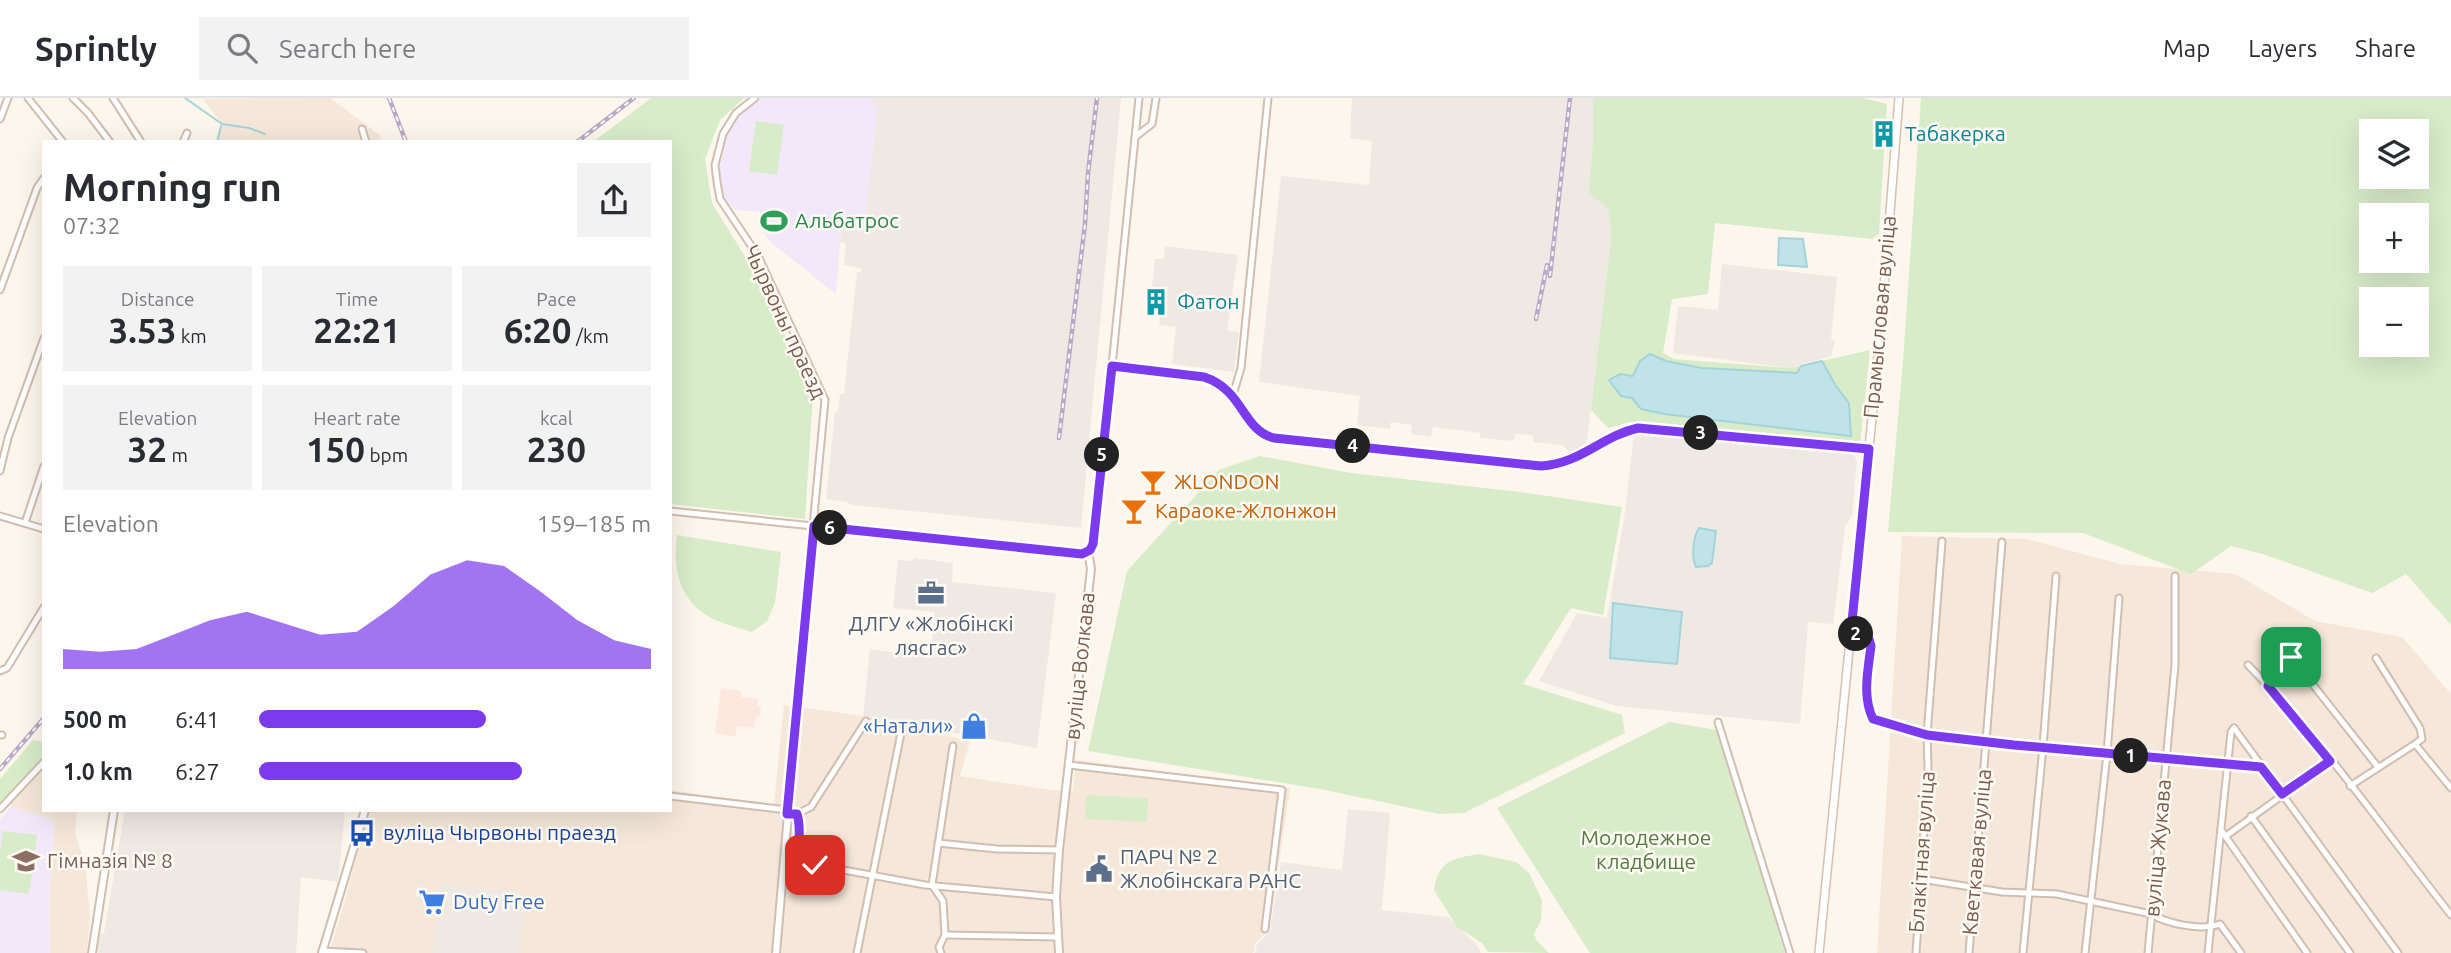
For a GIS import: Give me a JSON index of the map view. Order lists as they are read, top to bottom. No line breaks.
{"streets":{"main road":["Прамысловая вуліца"],"street":["Чырвоны праезд","вуліца Волкава","вуліца Жукава","Блакітная вуліца","Кветкавая вуліца"]},"parks":["Молодежное кладбище"],"places":{"building":["Табакерка","Фатон"],"sports":["Альбатрос"],"bar":["ЖLONDON","Караоке-Жлонжон"],"office":["ДЛГУ «Жлобінскі лясгас»"],"shop":["«Натали»"],"bus stop":["вуліца Чырвоны праезд"],"school or university":["Гімназія № 8"],"public building":["ПАРЧ № 2 Жлобінскага РАНС"],"supermarket":["Duty Free"]},"page":{"header":"Sprintly","search":"Search here","nav":["Map","Layers","Share"],"map_buttons":["+","−"],"heading":["Morning run","07:32"],"stats":[["Distance","3.53 km"],["Time","22:21"],["Pace","6:20 /km"],["Elevation","32 m"],["Heart rate","150 bpm"],["kcal","230"]],"pins":["3","4","5","6","2","1"],"chart":["Elevation","159–185 m"],"list":[{"name":"500 m","note":"6:41"},{"name":"1.0 km","note":"6:27"}]}}
